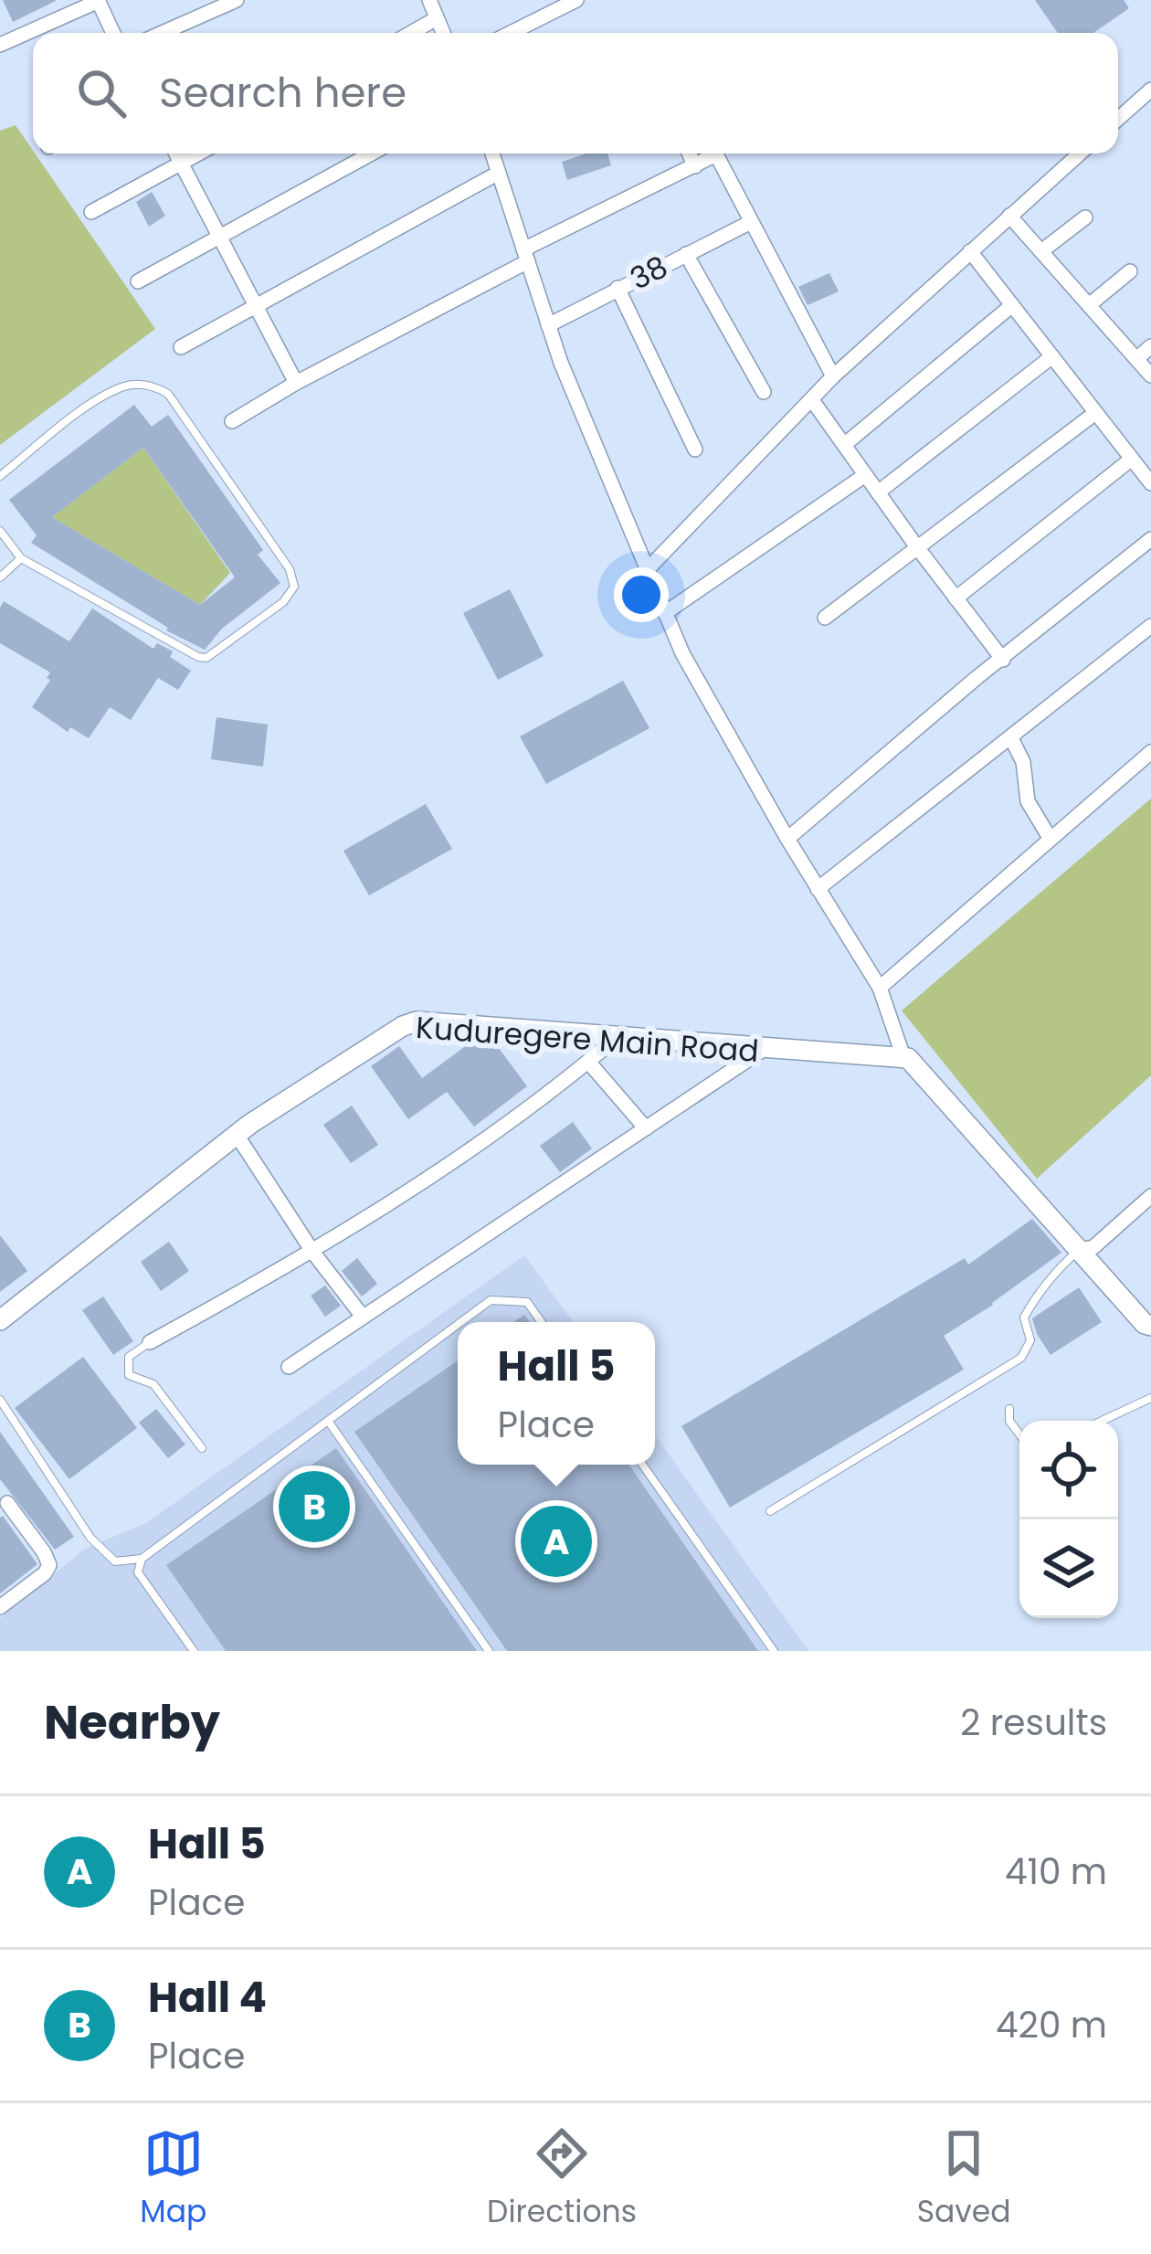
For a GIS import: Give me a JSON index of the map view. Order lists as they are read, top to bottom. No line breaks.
{"streets":{"street":["38","Kuduregere Main Road"]},"page":{"search":"Search here","popup":["Hall 5","Place"],"pins":["B","A"],"heading":["Nearby","2 results"],"list":[{"mark":"A","name":"Hall 5","note":"Place","value":"410 m"},{"mark":"B","name":"Hall 4","note":"Place","value":"420 m"}],"nav":["Map","Directions","Saved"]}}
